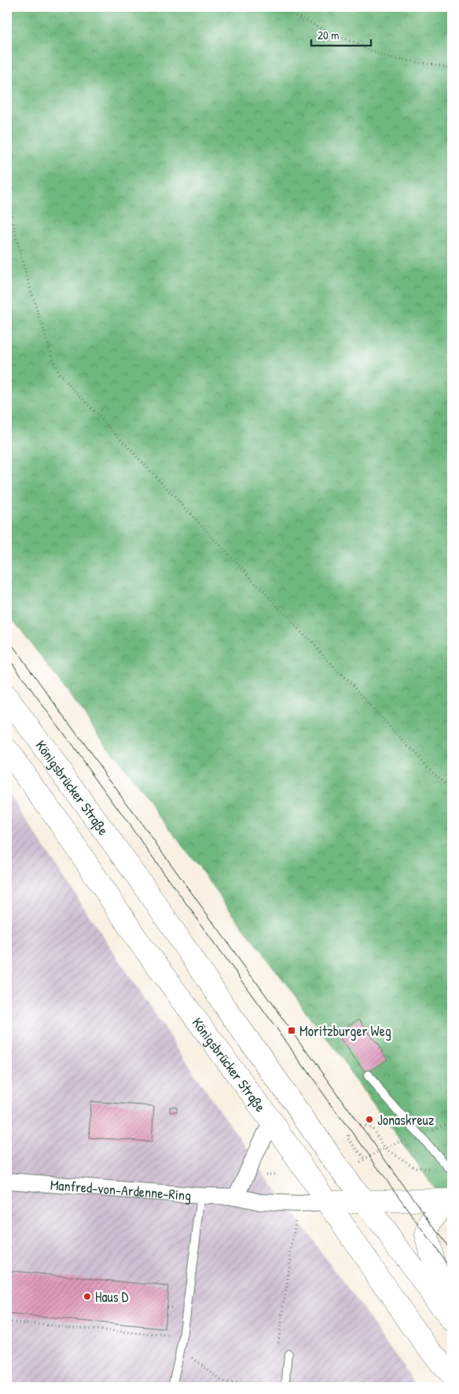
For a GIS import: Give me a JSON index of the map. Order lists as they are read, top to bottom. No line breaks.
{"streets":{"main road":["Königsbrücker Straße"],"street":["Manfred-von-Ardenne-Ring"]},"crossings":[["Königsbrücker Straße","Manfred-von-Ardenne-Ring"]],"places":{"transit":["Moritzburger Weg"],"other":["Jonaskreuz","Haus D"]},"scale_bar":"20 m"}
